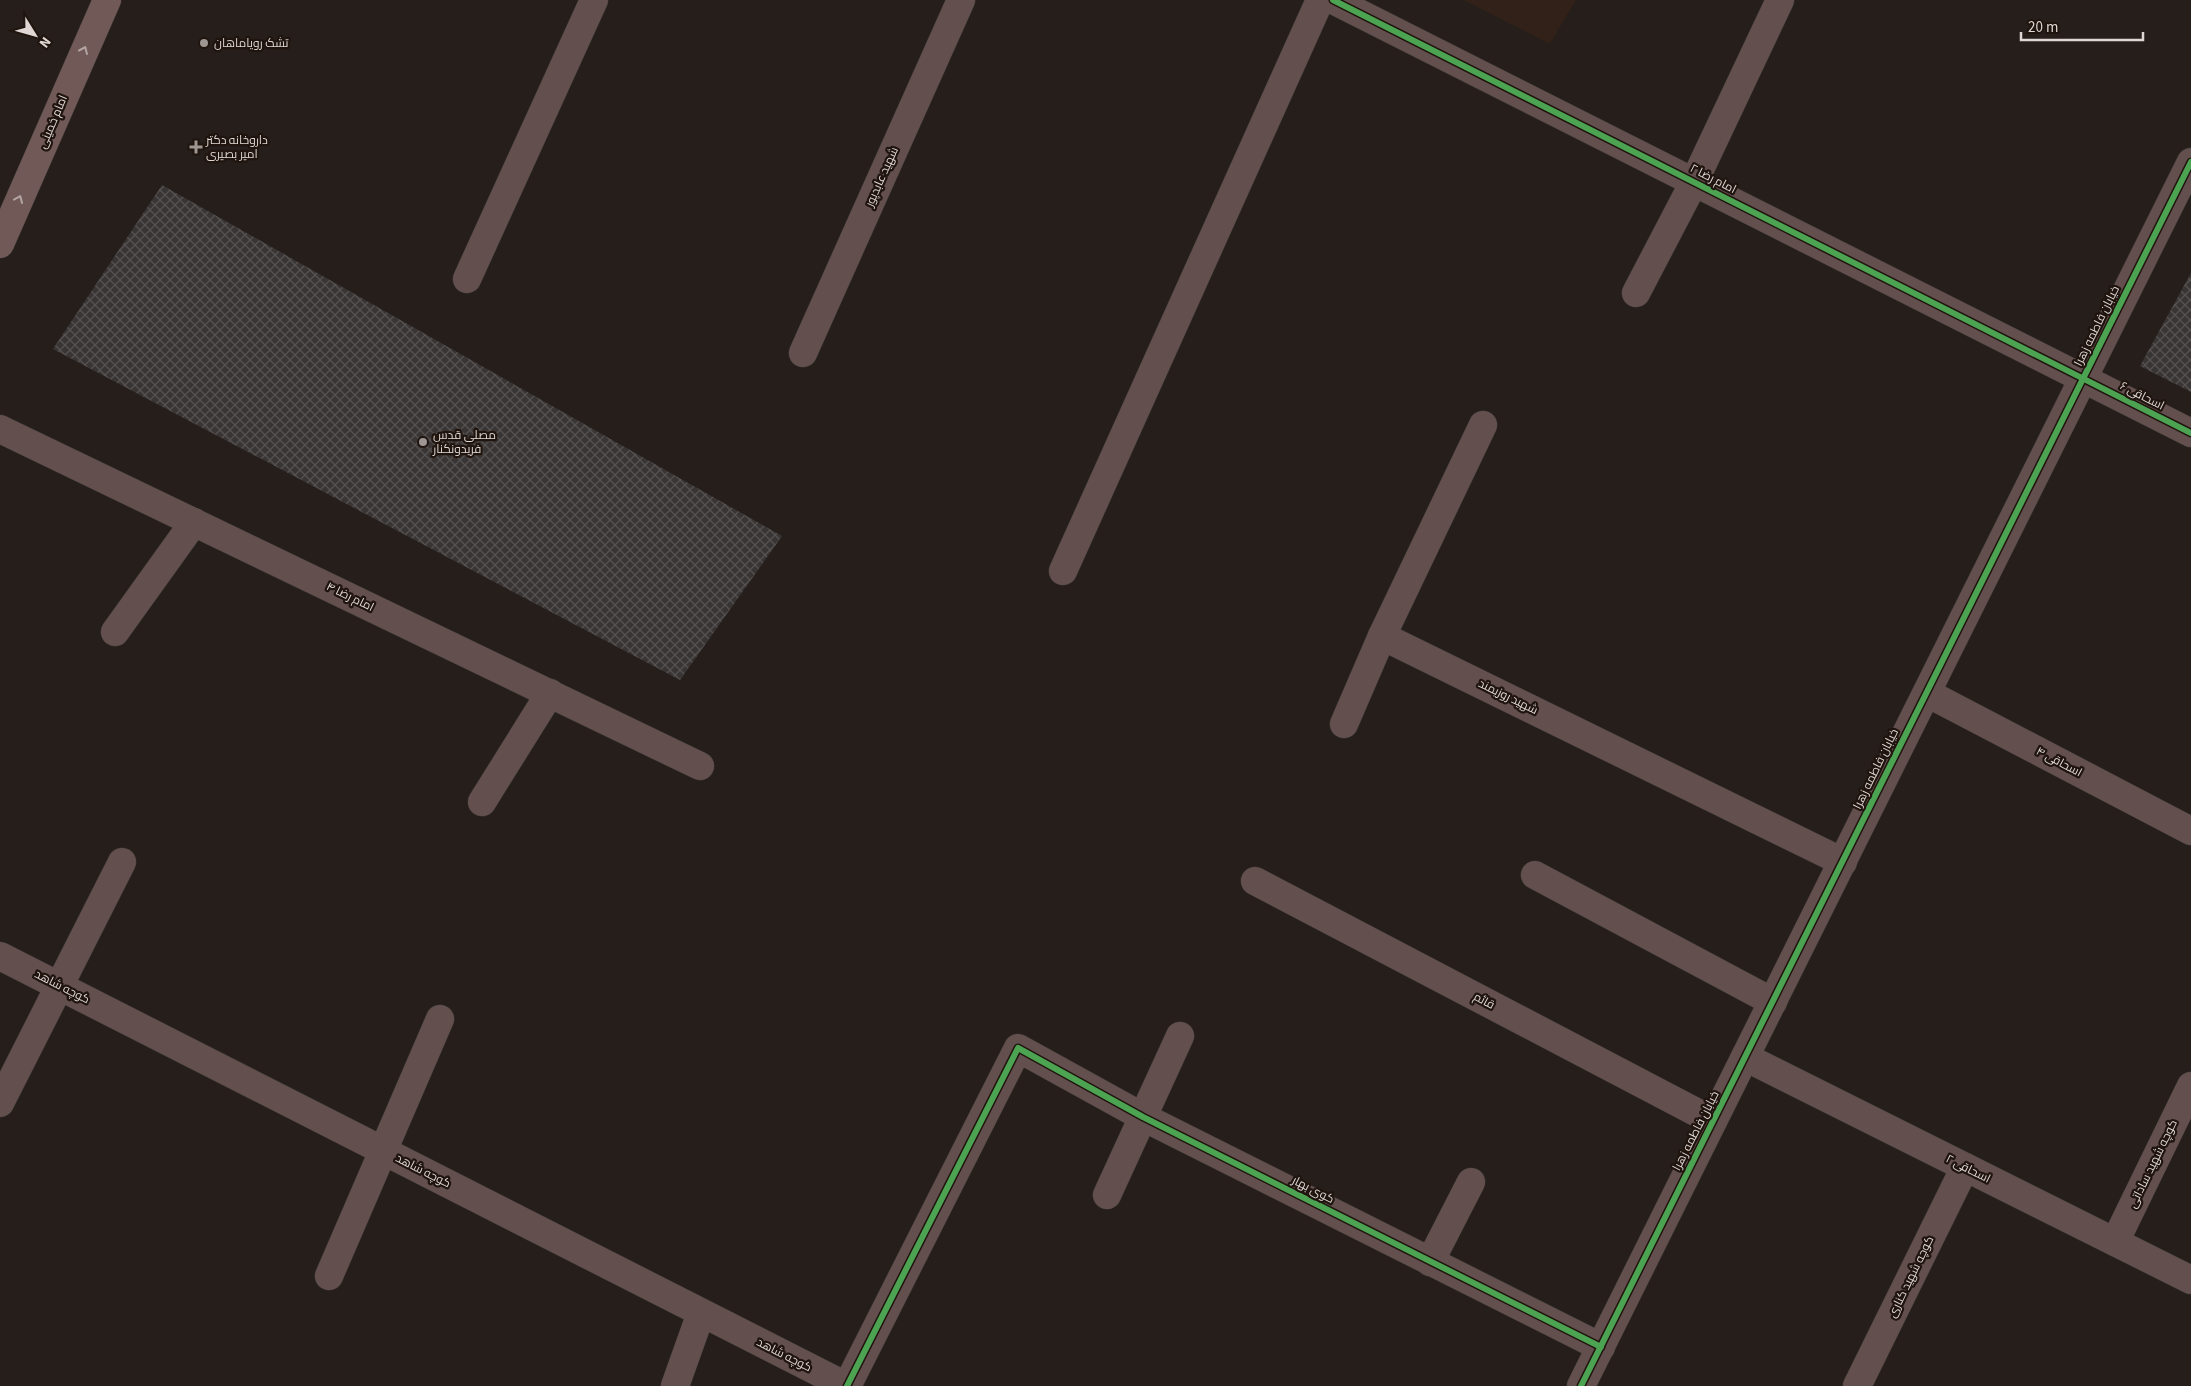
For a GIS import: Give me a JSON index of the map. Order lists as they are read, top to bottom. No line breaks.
{"streets":{"main road":["امام خمینی"],"street":["شهید عابدپور","امام رضا ۲","خیابان فاطمه زهرا","اسحاقی ۶","امام رضا ۴","شهید روزیمند","اسحاقی ۴","کوچه شاهد","قائم","کوچه شهید ساداتی","اسحاقی ۲","کوی بهار","کوچه شهید کناری"]},"crossings":[["امام رضا ۲","خیابان فاطمه زهرا"],["امام رضا ۲","اسحاقی ۶"],["خیابان فاطمه زهرا","اسحاقی ۶"],["خیابان فاطمه زهرا","شهید روزیمند"],["خیابان فاطمه زهرا","اسحاقی ۴"],["خیابان فاطمه زهرا","قائم"],["خیابان فاطمه زهرا","اسحاقی ۲"],["خیابان فاطمه زهرا","کوی بهار"],["کوچه شاهد","کوی بهار"],["کوچه شهید ساداتی","اسحاقی ۲"],["اسحاقی ۲","کوچه شهید کناری"]],"one_way":["امام خمینی"],"places":{"other":["تشک رویاماهان","مصلی قدس فریدونکنار"],"health":["داروخانه دکتر امیر بصیری"]},"scale_bar":"20 m","north":"bottom right"}
